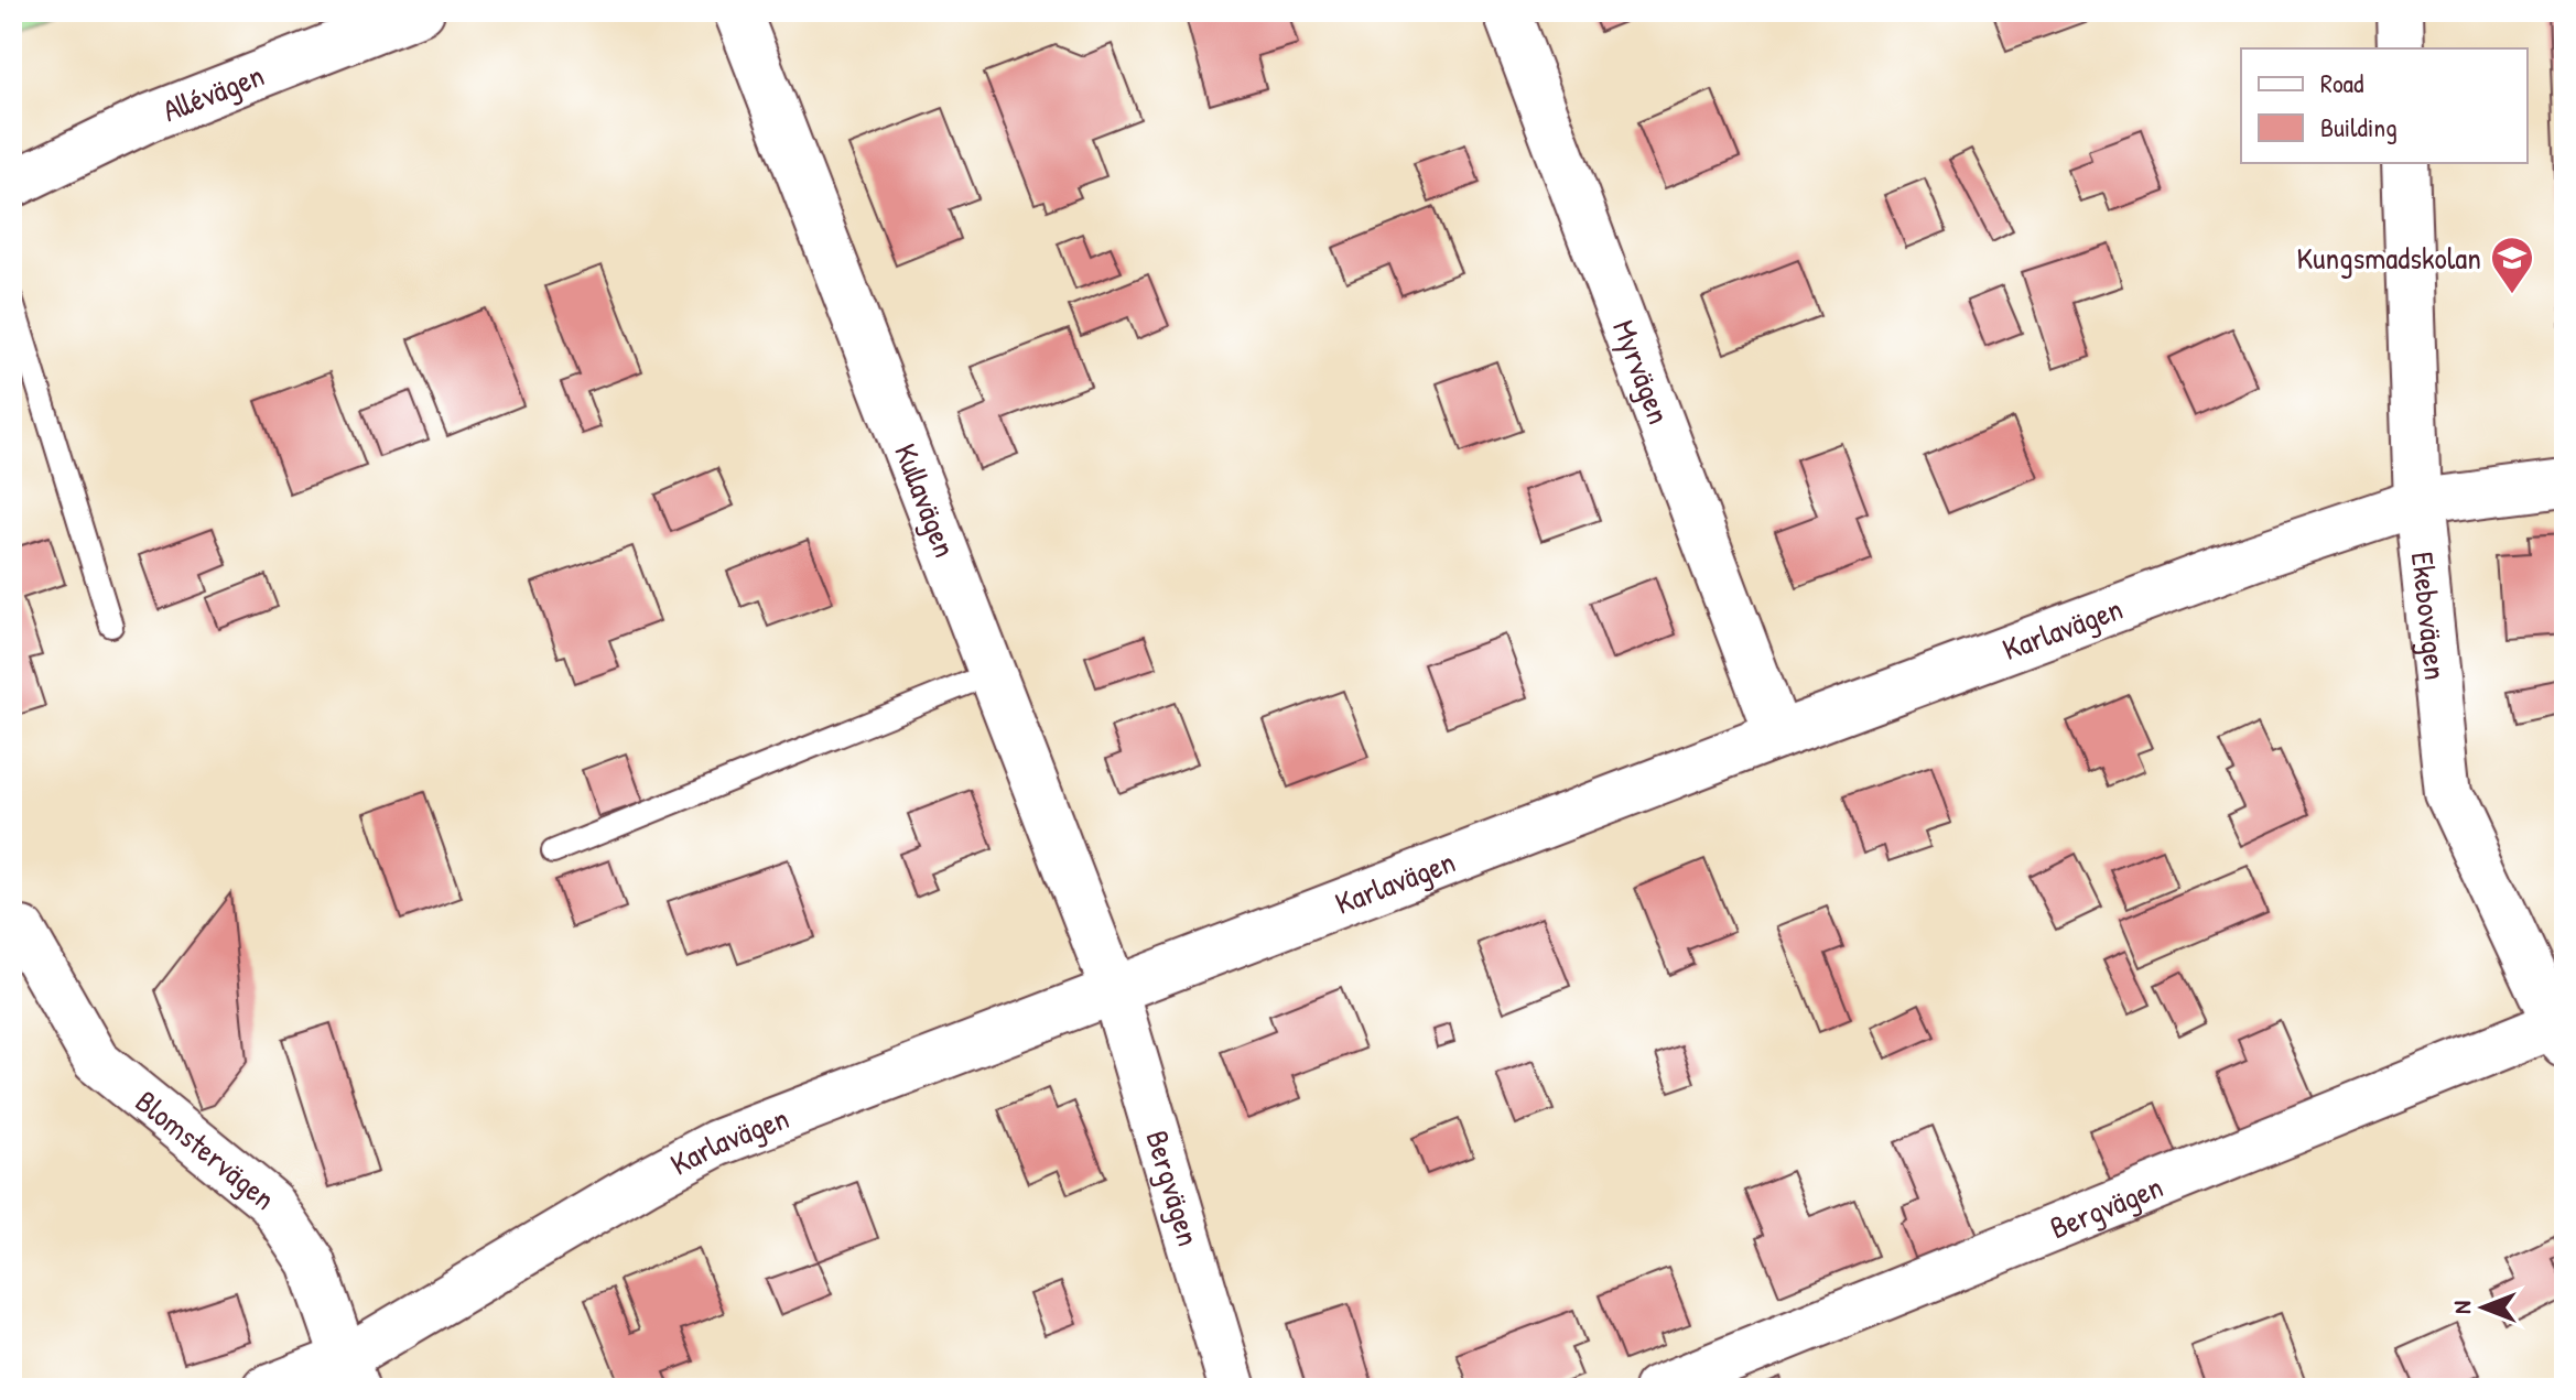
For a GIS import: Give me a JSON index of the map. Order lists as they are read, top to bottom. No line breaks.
{"streets":{"street":["Allévägen","Myrvägen","Kullavägen","Ekebovägen","Karlavägen","Blomstervägen","Bergvägen"]},"crossings":[["Myrvägen","Karlavägen"],["Kullavägen","Karlavägen"],["Kullavägen","Bergvägen"],["Ekebovägen","Karlavägen"],["Ekebovägen","Bergvägen"],["Karlavägen","Blomstervägen"],["Karlavägen","Bergvägen"]],"places":{"school or university":["Kungsmadskolan"]},"legend":["Road","Building"],"north":"left"}
